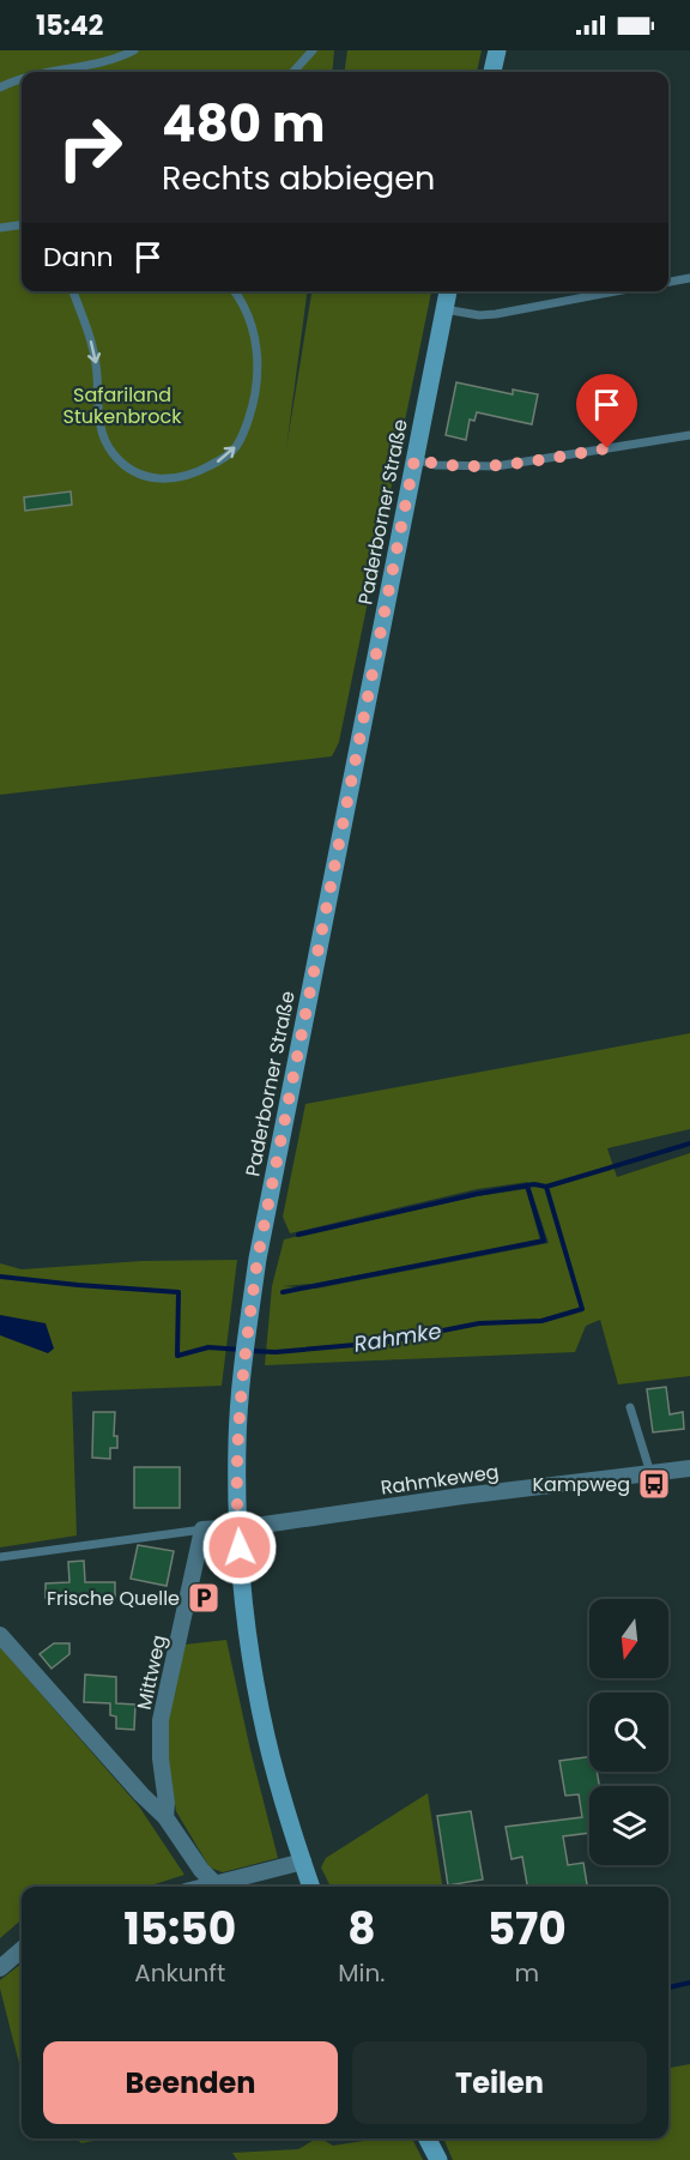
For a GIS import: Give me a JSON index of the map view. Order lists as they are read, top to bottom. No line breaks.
{"streets":{"main road":["Paderborner Straße"],"street":["Rahmkeweg","Mittweg"]},"crossings":[["Paderborner Straße","Rahmkeweg"]],"water":["Rahmke"],"parks":["Safariland Stukenbrock"],"places":{"bus stop":["Kampweg"],"parking":["Frische Quelle"]},"north":"bottom","page":{"status":"15:42","turn":["480 m","Rechts abbiegen"],"then":"Dann","eta":["15:50","Ankunft","8","Min.","570","m"],"buttons":["Beenden","Teilen"]}}
